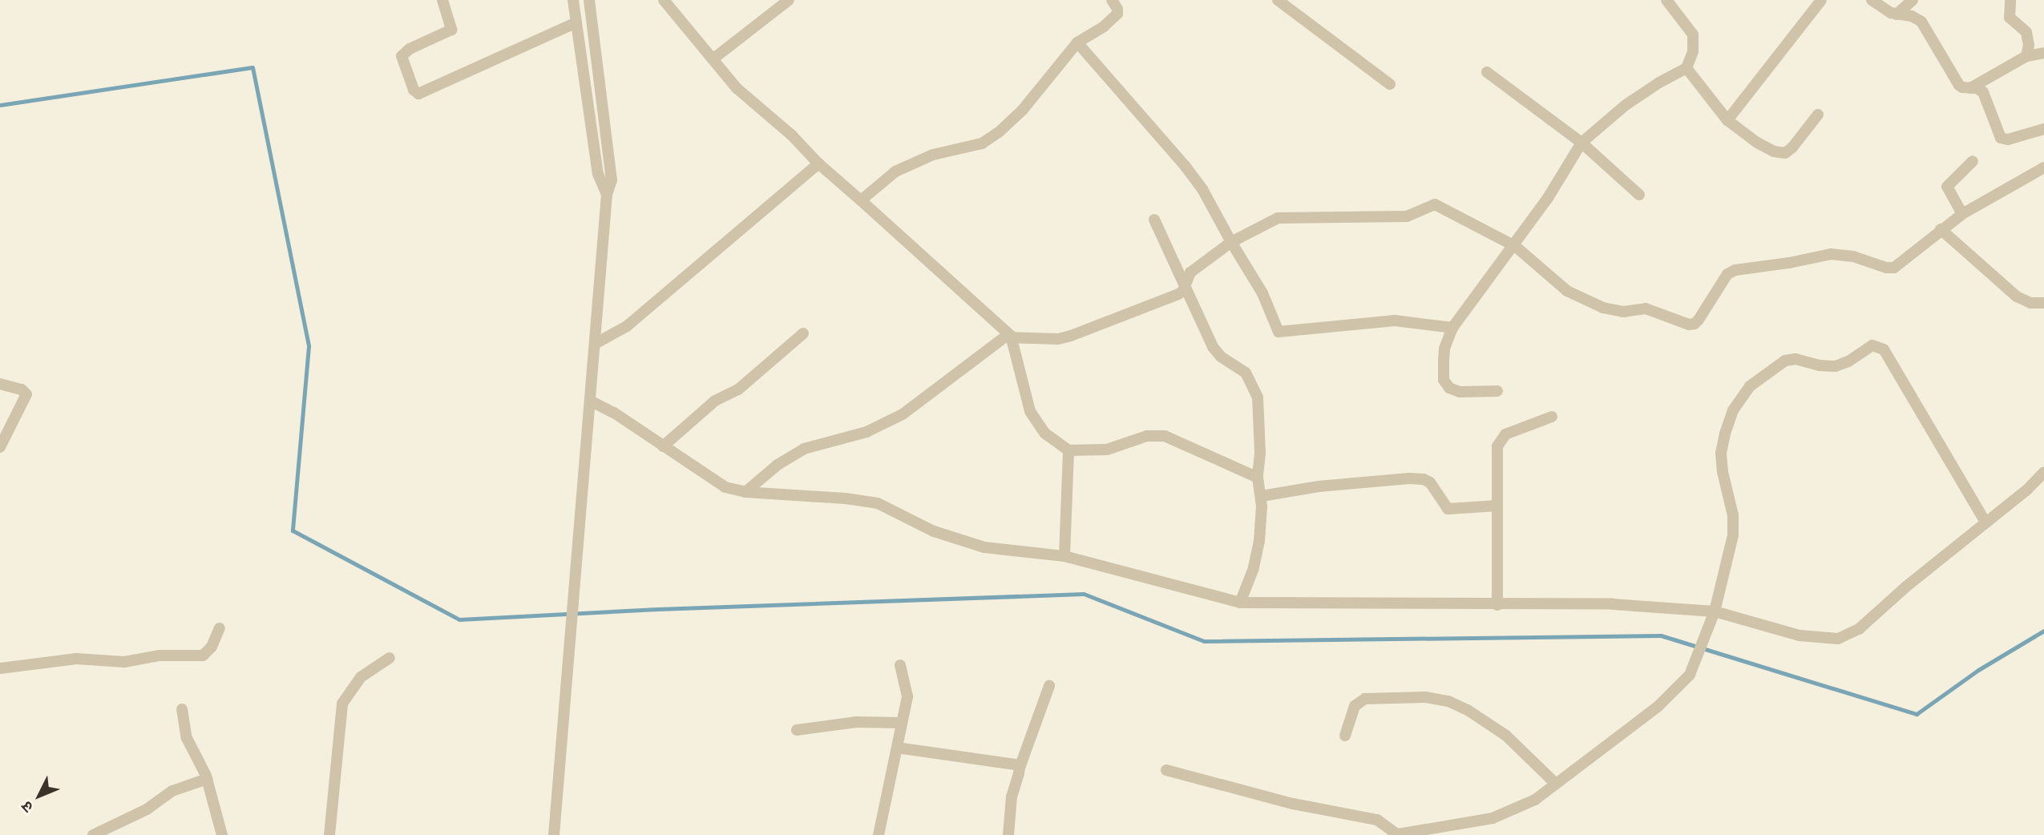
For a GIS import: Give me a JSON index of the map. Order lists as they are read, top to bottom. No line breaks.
{"north":"bottom left"}
